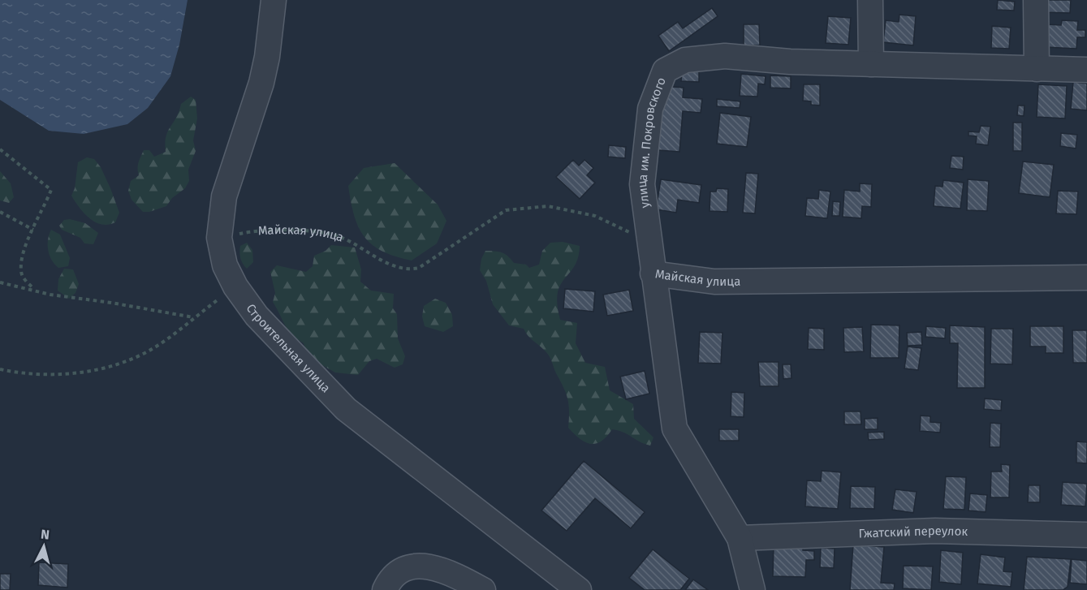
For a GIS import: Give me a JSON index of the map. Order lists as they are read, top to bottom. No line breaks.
{"streets":{"street":["улица им. Покровского","Майская улица","Строительная улица","Гжатский переулок"]},"crossings":[["улица им. Покровского","Майская улица"],["улица им. Покровского","Гжатский переулок"],["Майская улица","Строительная улица"]],"north":"top"}
